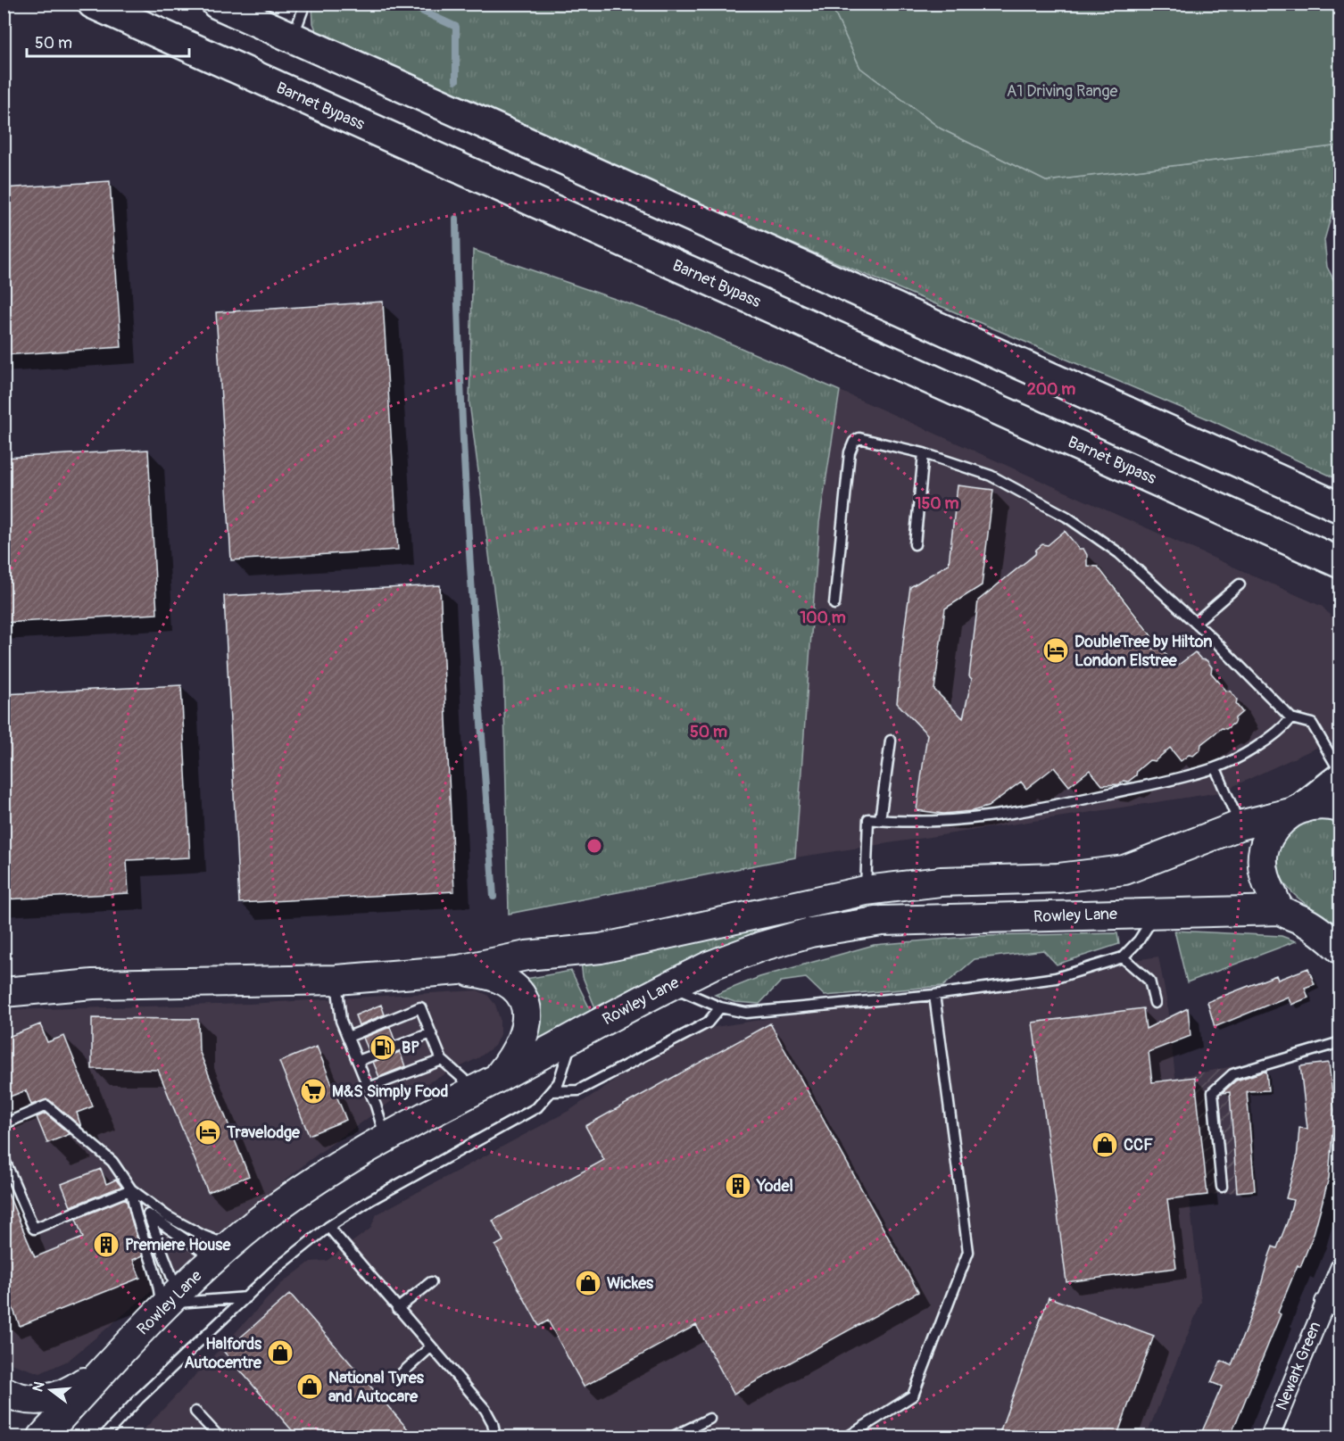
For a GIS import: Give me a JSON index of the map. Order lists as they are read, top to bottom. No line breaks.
{"streets":{"highway":["Barnet Bypass"],"main road":["Rowley Lane"],"street":["Newark Green"]},"parks":["A1 Driving Range"],"places":{"hotel":["DoubleTree by Hilton London Elstree","Travelodge"],"fuel station":["BP"],"supermarket":["M&S Simply Food"],"shop":["CCF","Wickes","Halfords Autocentre","National Tyres and Autocare"],"building":["Yodel","Premiere House"]},"scale_bar":"50 m","north":"left","rings":["200 m","150 m","100 m","50 m"]}
